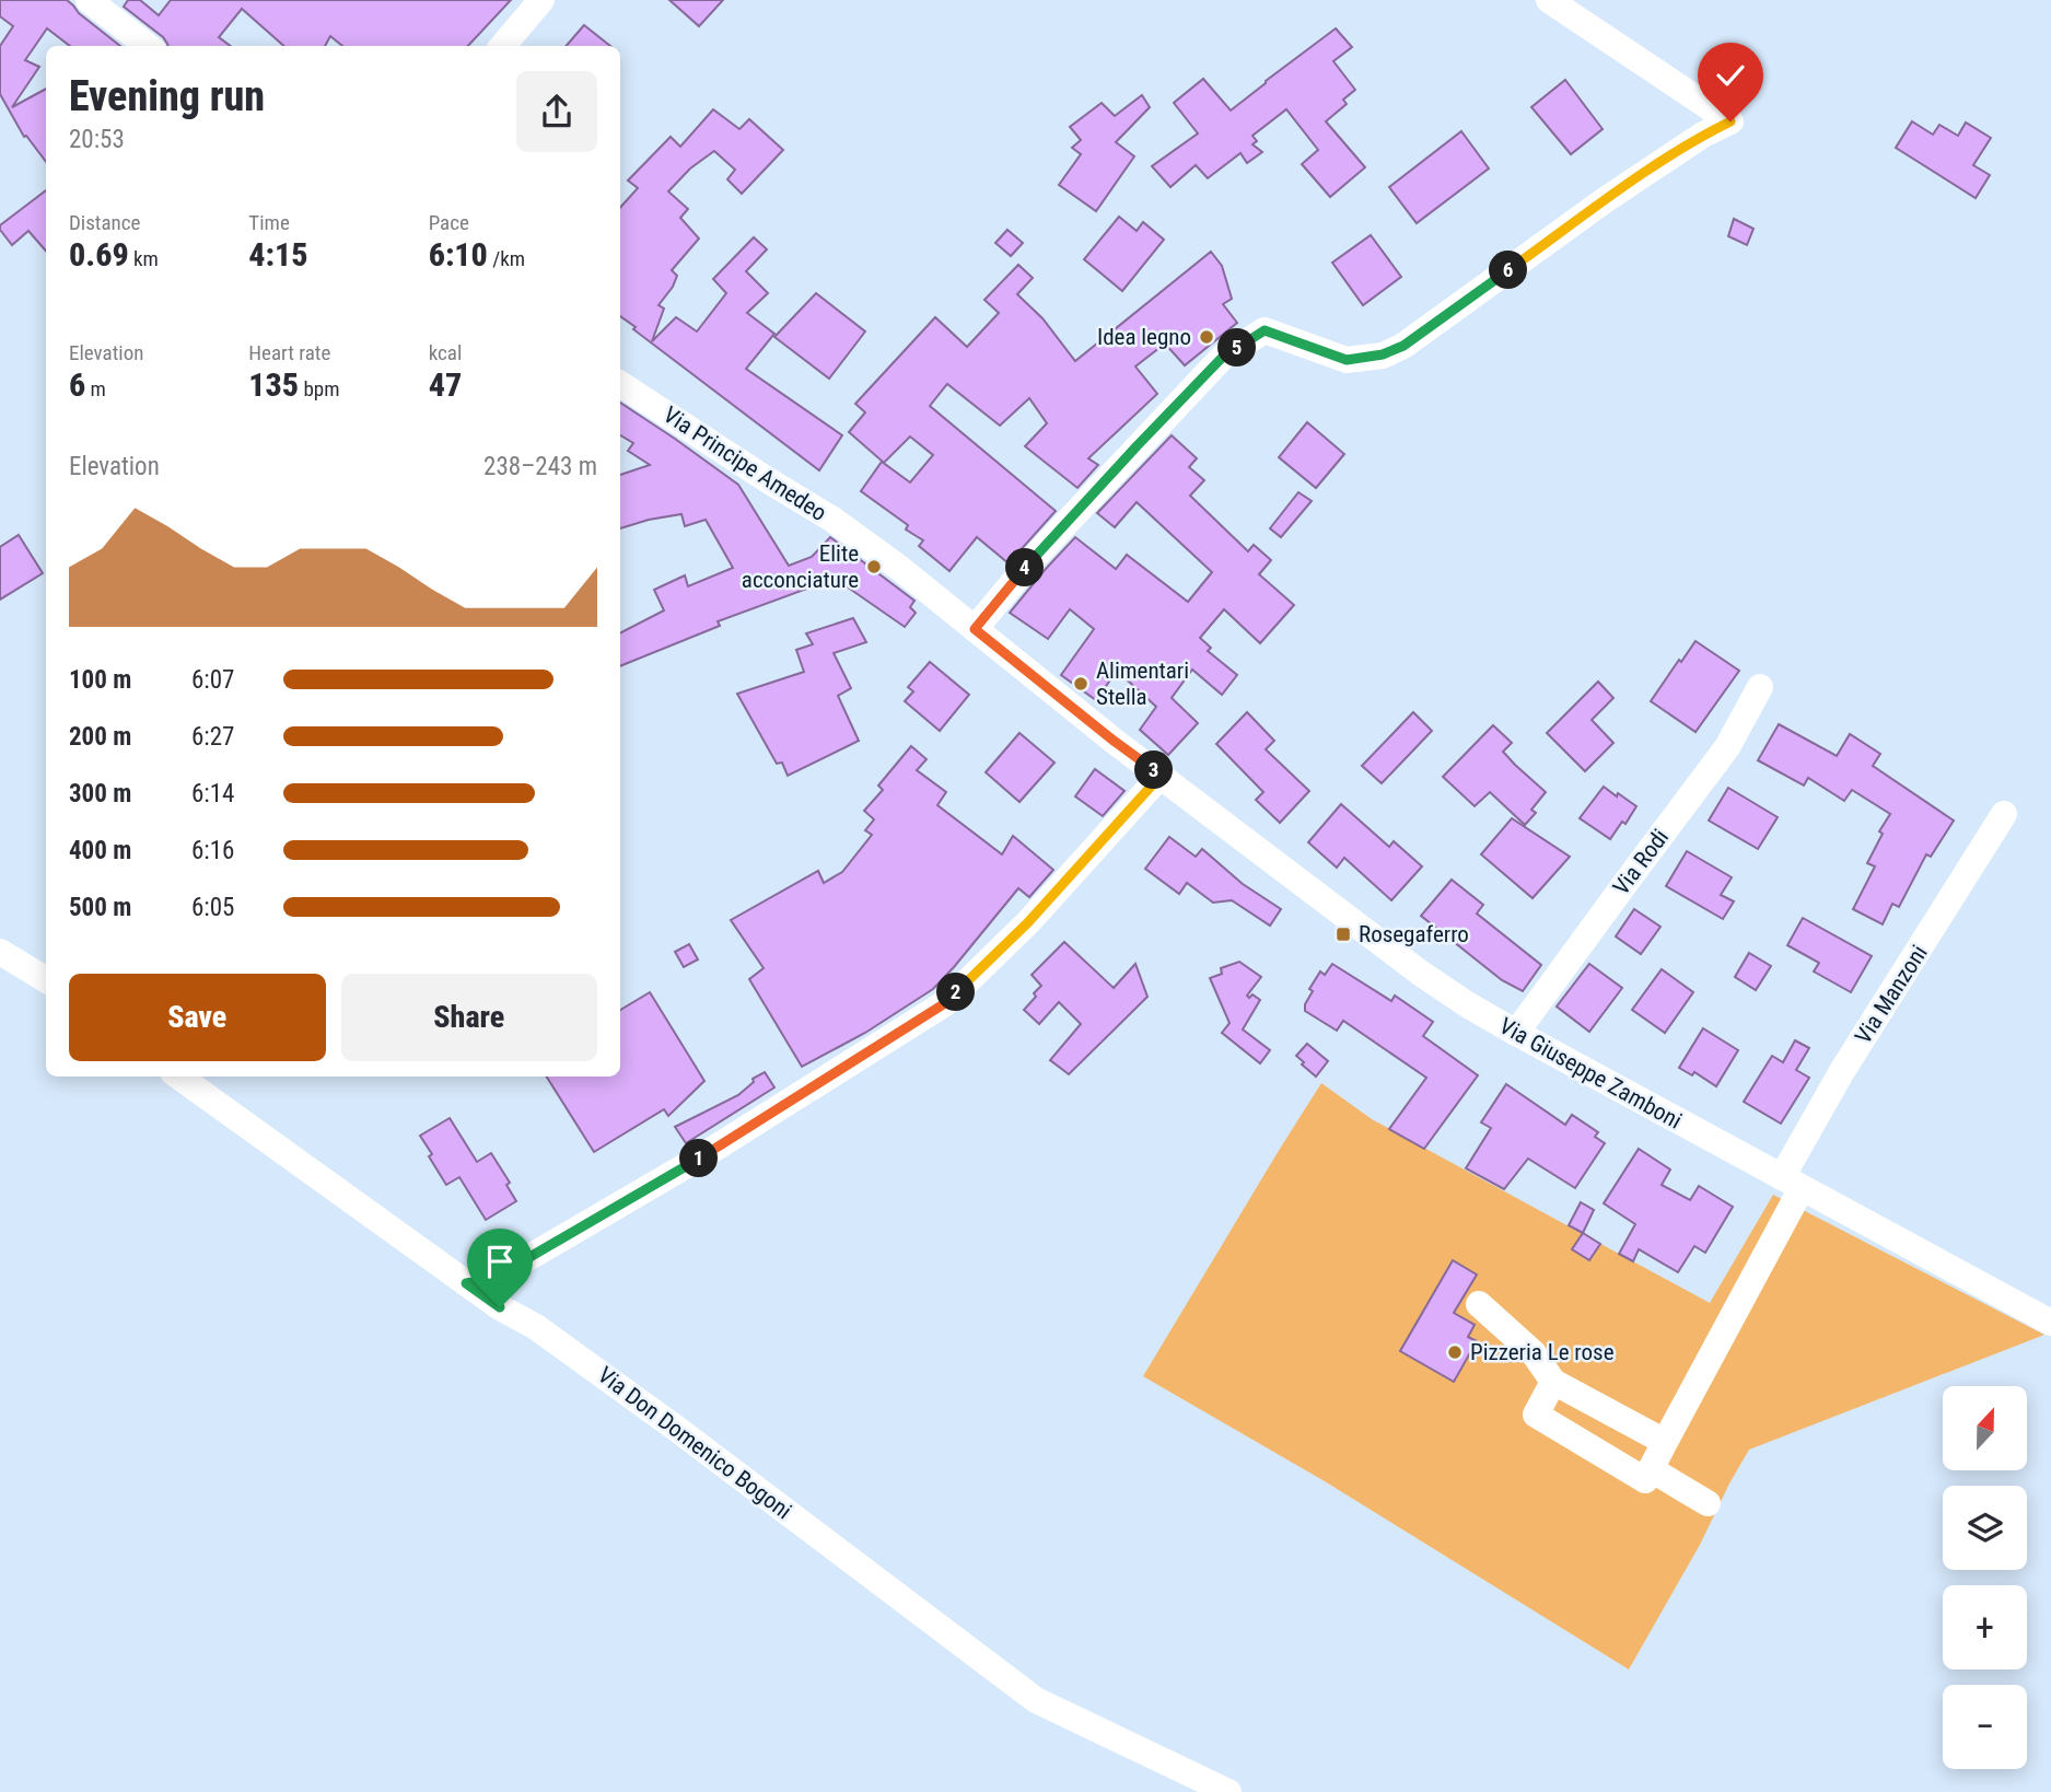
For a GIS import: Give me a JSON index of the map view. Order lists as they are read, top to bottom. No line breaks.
{"streets":{"street":["Via Principe Amedeo","Via Rodi","Via Manzoni","Via Giuseppe Zamboni","Via Don Domenico Bogoni"]},"crossings":[["Via Principe Amedeo","Via Giuseppe Zamboni"],["Via Rodi","Via Giuseppe Zamboni"],["Via Manzoni","Via Giuseppe Zamboni"]],"places":{"other":["Idea legno","Elite acconciature","Alimentari Stella","Pizzeria Le rose"],"transit":["Rosegaferro"]},"north":"top","page":{"heading":["Evening run","20:53"],"stats":[["Distance","0.69 km"],["Time","4:15"],["Pace","6:10 /km"],["Elevation","6 m"],["Heart rate","135 bpm"],["kcal","47"]],"pins":["6","5","4","3","2","1"],"chart":["Elevation","238–243 m"],"list":[{"name":"100 m","note":"6:07"},{"name":"200 m","note":"6:27"},{"name":"300 m","note":"6:14"},{"name":"400 m","note":"6:16"},{"name":"500 m","note":"6:05"}],"buttons":["Save","Share"],"map_buttons":["+","−"]}}
